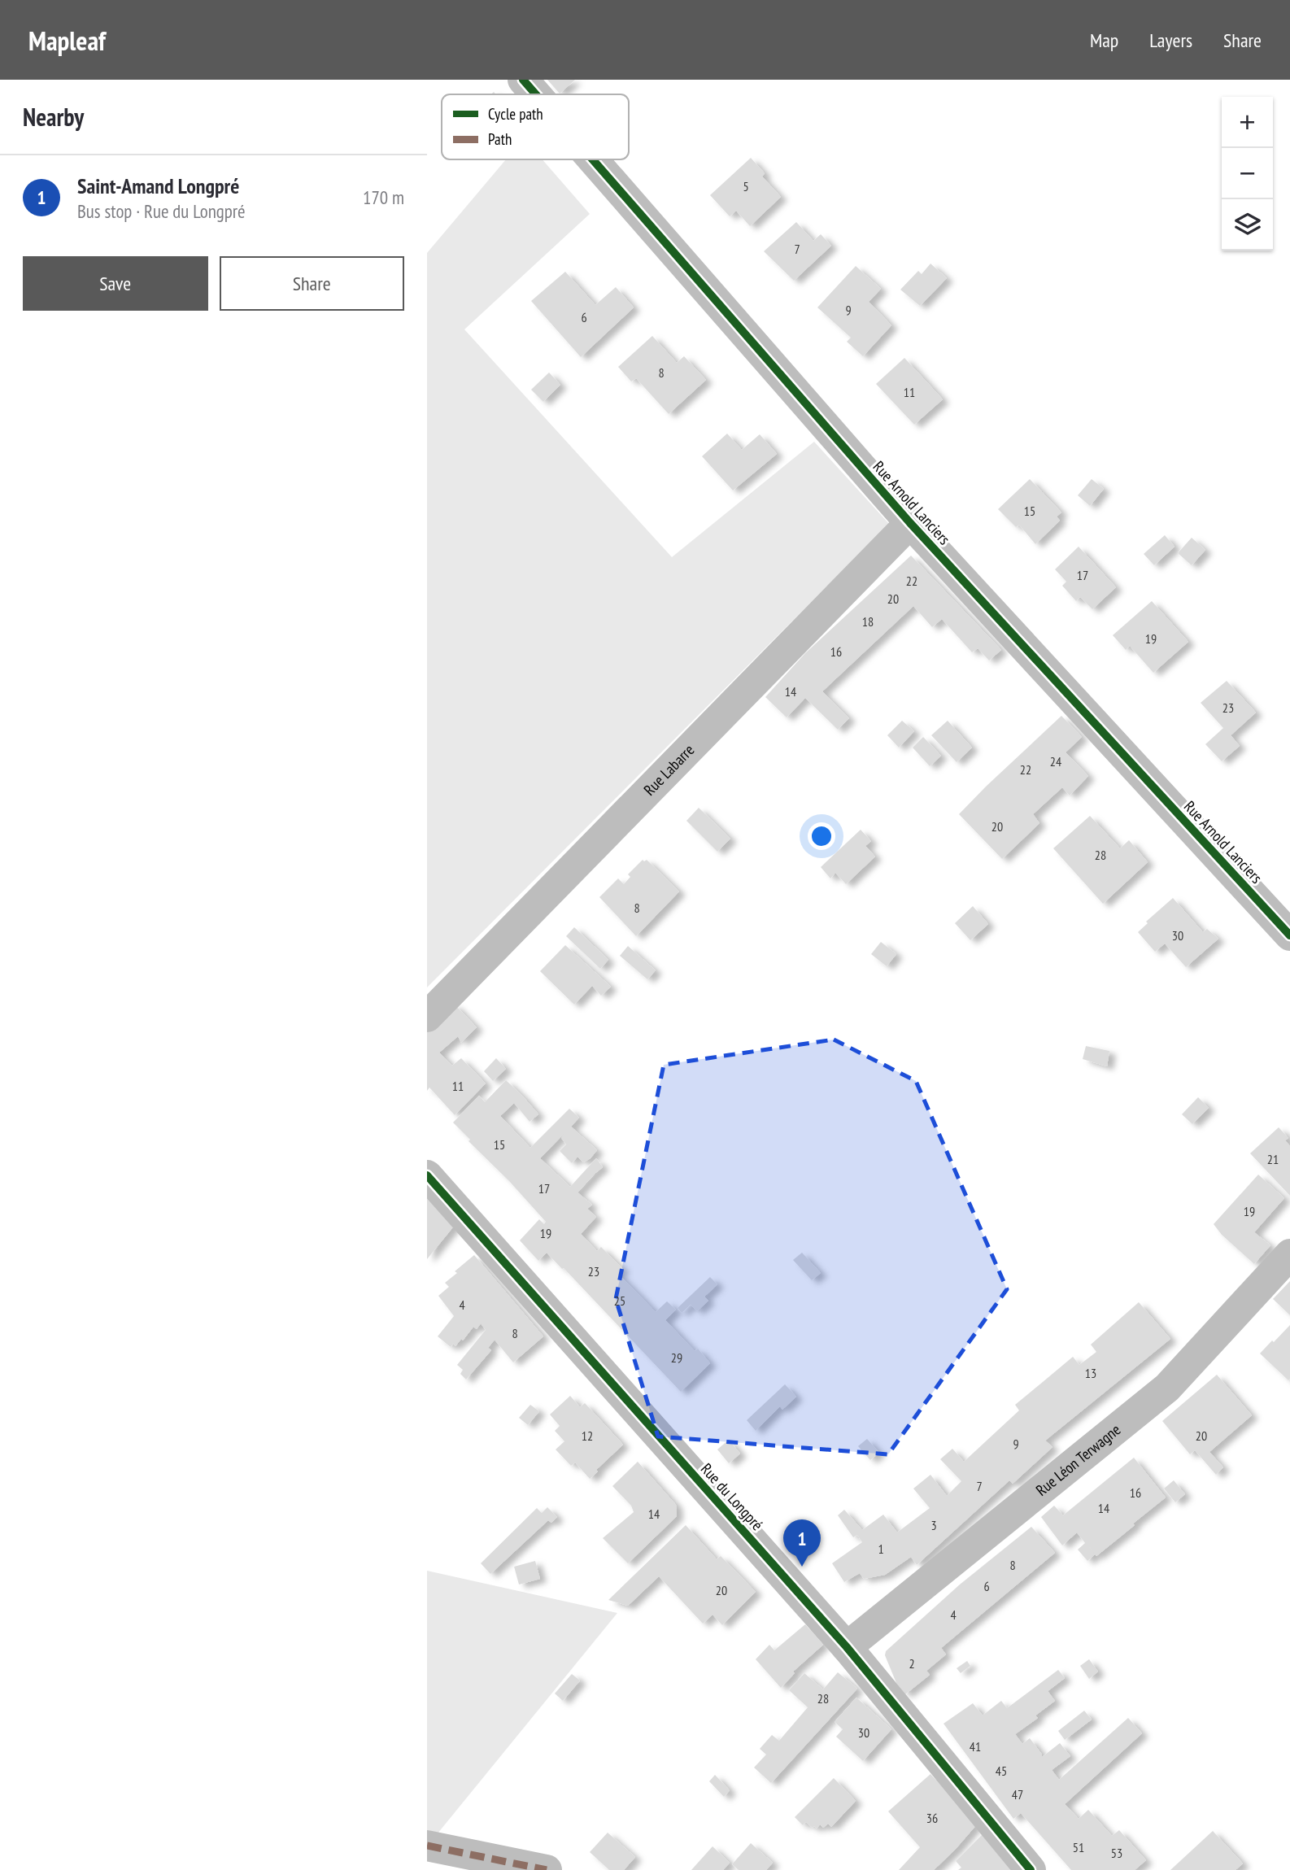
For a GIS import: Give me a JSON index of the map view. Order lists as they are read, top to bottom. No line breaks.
{"streets":{"street":["Rue Arnold Lanciers","Rue Labarre","Rue Léon Terwagne","Rue du Longpré"]},"crossings":[["Rue Arnold Lanciers","Rue Labarre"],["Rue Léon Terwagne","Rue du Longpré"]],"house_numbers":["5","7","9","6","8","11","15","17","22","20","18","19","16","14","23","24","22","20","28","8","30","11","15","21","17","19","19","23","25","4","8","29","13","12","20","9","7","16","14","14","3","1","8","6","20","4","2","28","30","41","45","47","36","51","53"],"legend":["Cycle path","Path"],"page":{"header":"Mapleaf","nav":["Map","Layers","Share"],"heading":"Nearby","map_buttons":["+","−"],"list":[{"mark":"1","name":"Saint-Amand Longpré","note":"Bus stop · Rue du Longpré","value":"170 m"}],"buttons":["Save","Share"],"pins":"1"}}
